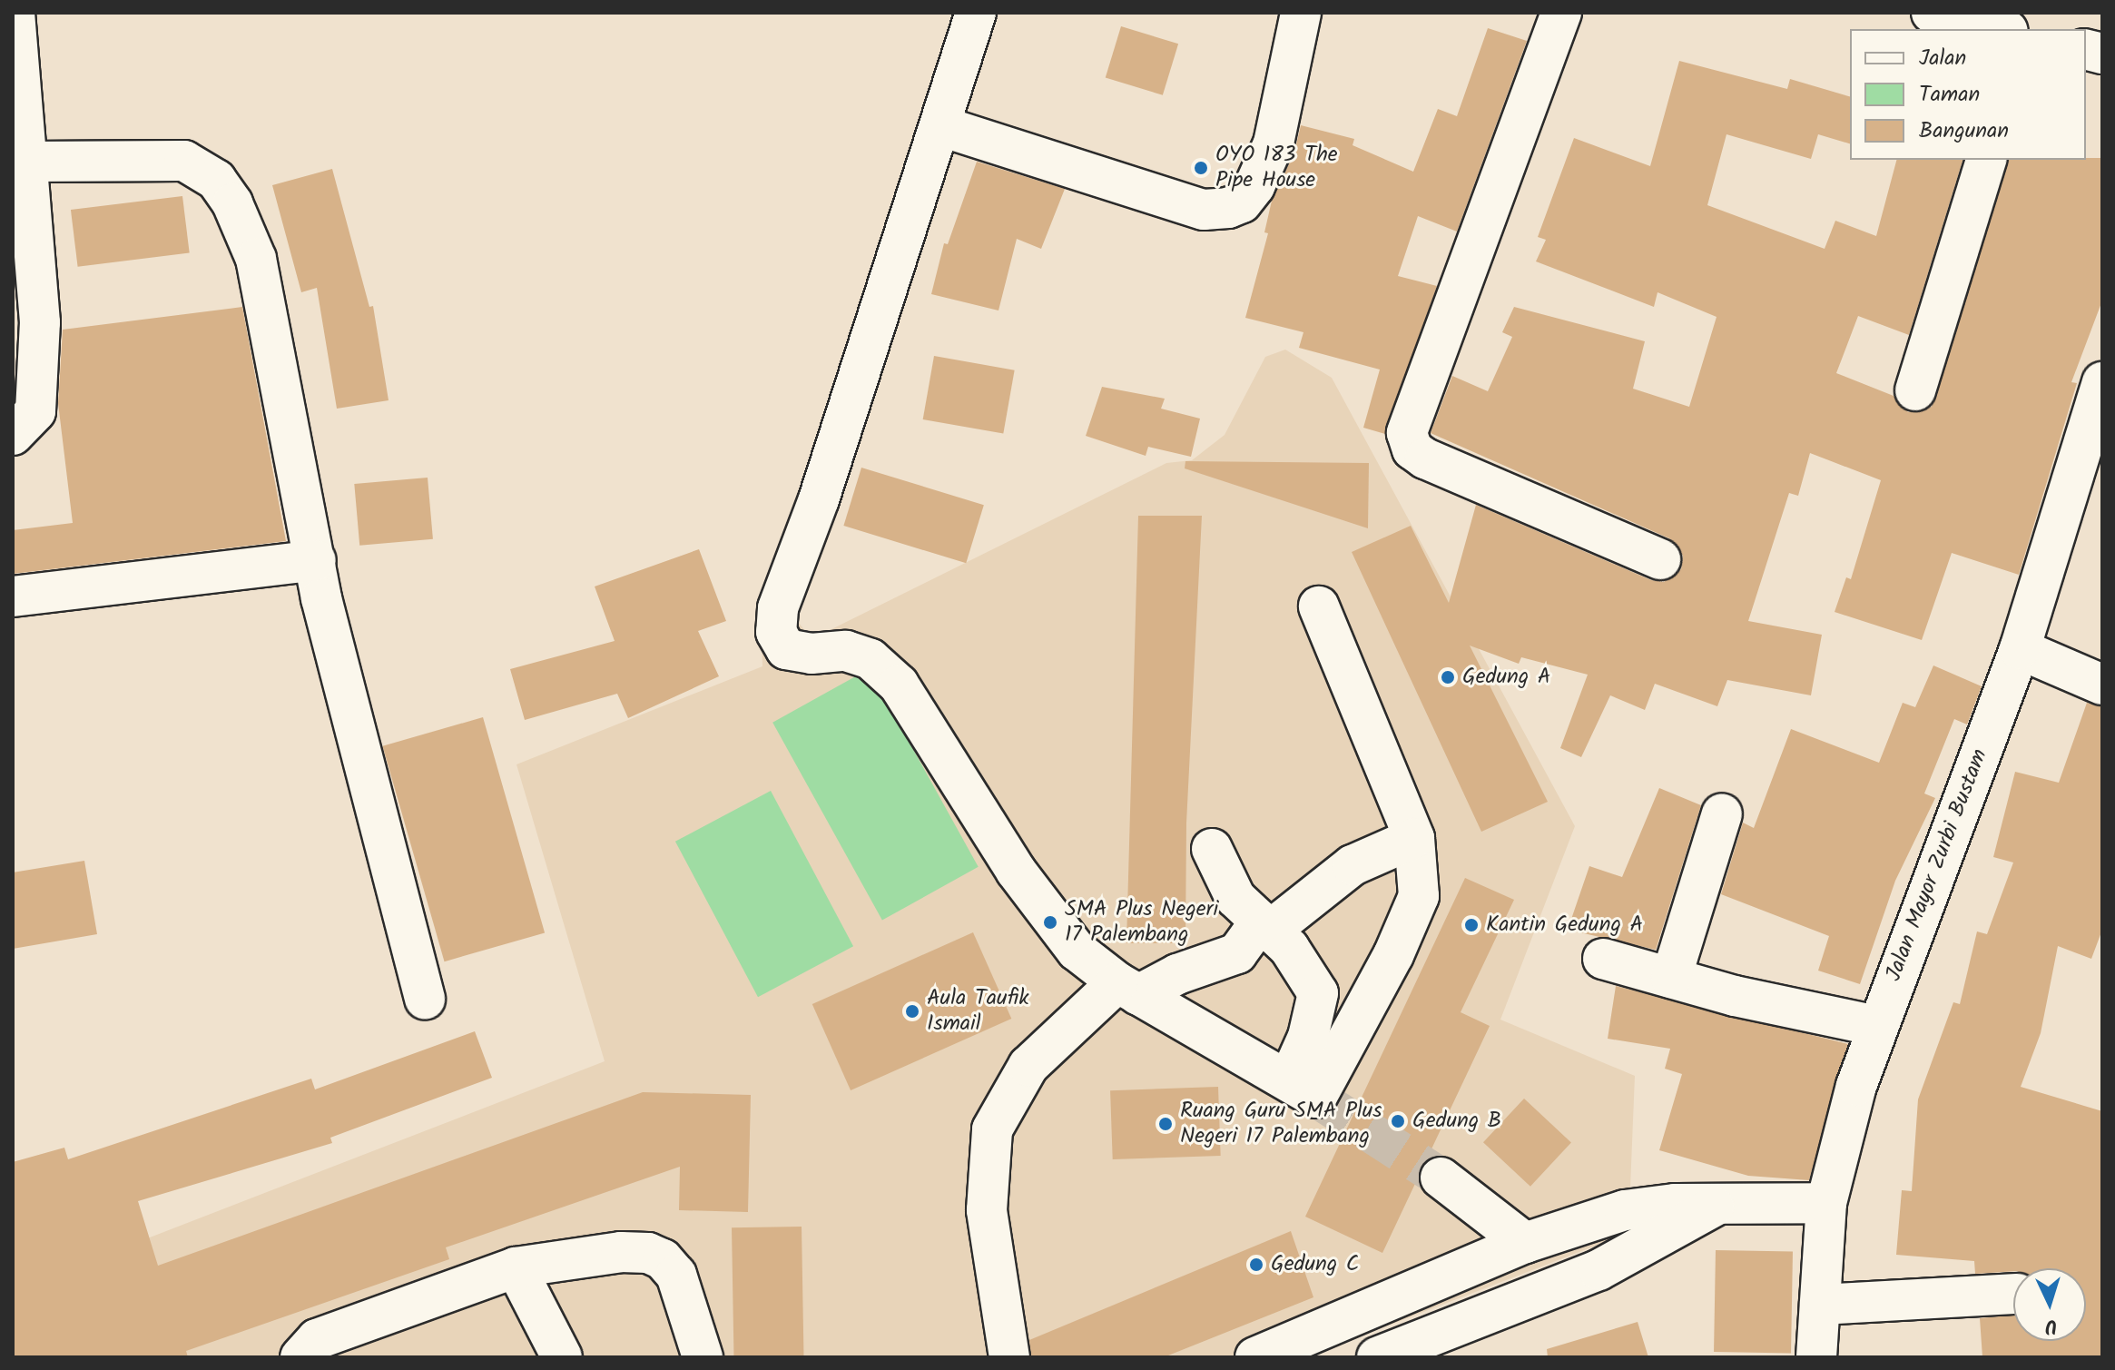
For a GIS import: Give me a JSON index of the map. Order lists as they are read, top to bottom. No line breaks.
{"streets":{"street":["Jalan Mayor Zurbi Bustam"]},"places":["OYO 183 The Pipe House","Gedung A","SMA Plus Negeri 17 Palembang","Kantin Gedung A","Aula Taufik Ismail","Gedung B","Ruang Guru SMA Plus Negeri 17 Palembang","Gedung C"],"legend":["Jalan","Taman","Bangunan"],"north":"bottom"}
